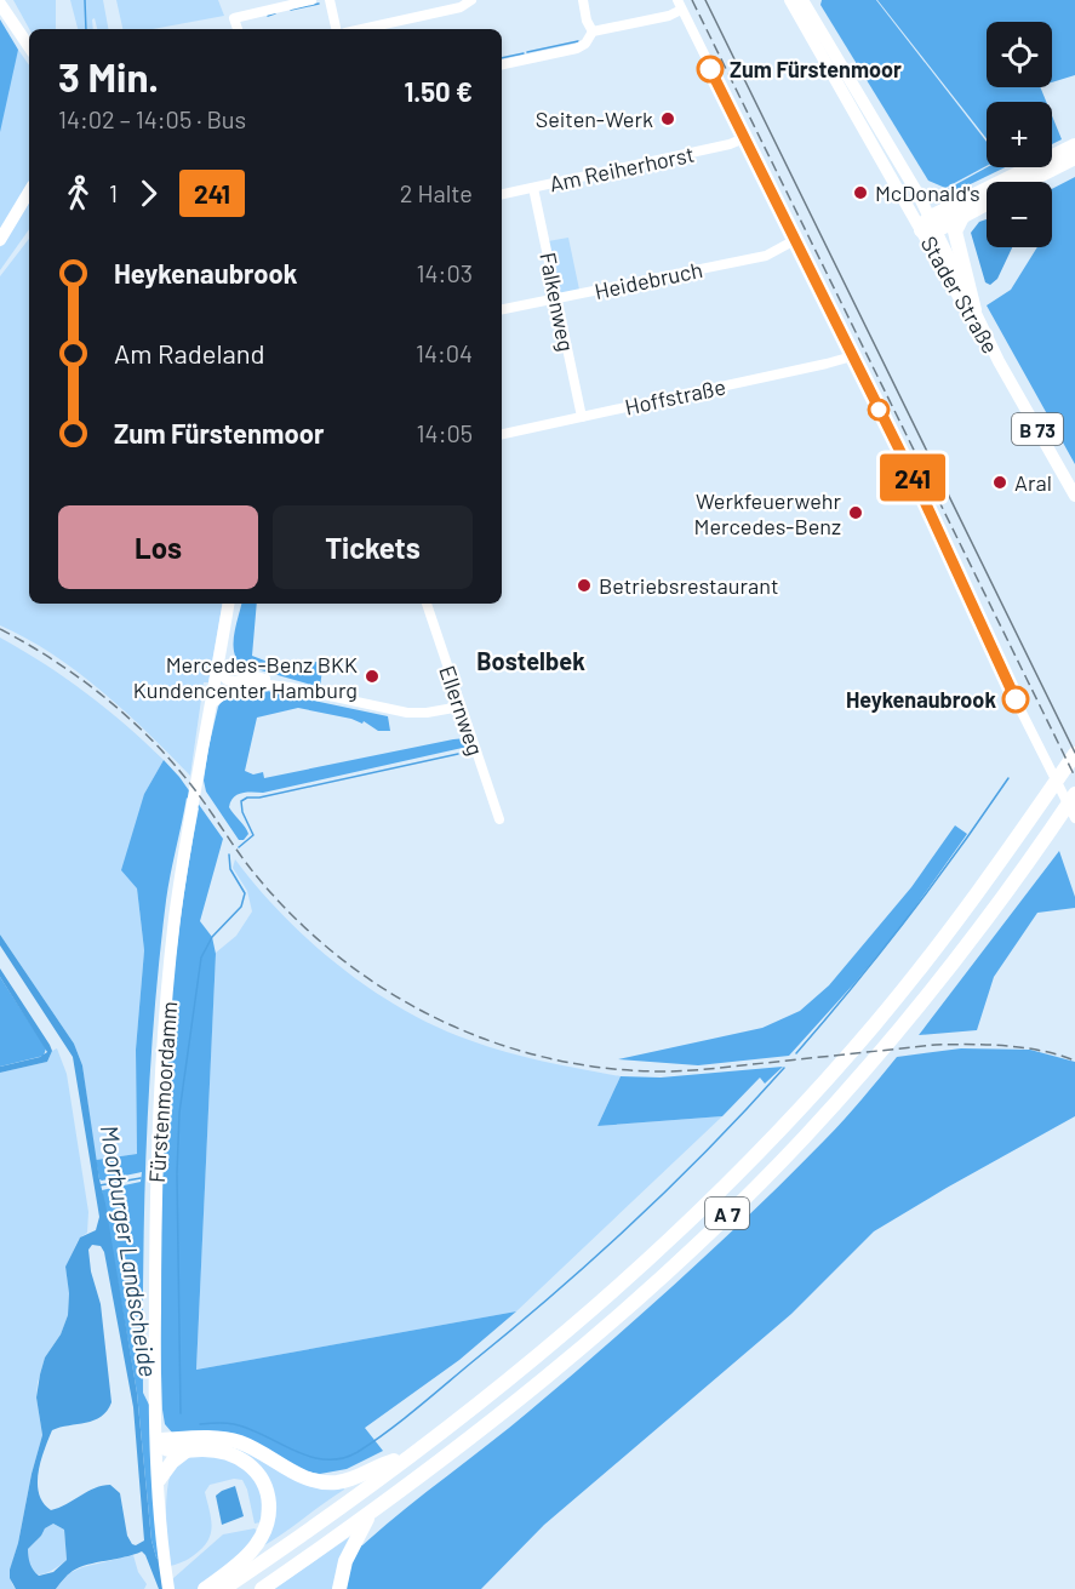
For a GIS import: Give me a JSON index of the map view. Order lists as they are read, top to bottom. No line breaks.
{"streets":{"highway":["A 7"],"main road":["Stader Straße","B 73","Fürstenmoordamm"],"street":["Am Reiherhorst","Heidebruch","Falkenweg","Hoffstraße","Ellernweg"]},"crossings":[["Am Reiherhorst","Falkenweg"],["Heidebruch","Falkenweg"],["Falkenweg","Hoffstraße"]],"districts":["Bostelbek"],"water":["Moorburger Landscheide"],"places":["Zum Fürstenmoor","Seiten-Werk","McDonald's","Aral","Werkfeuerwehr Mercedes-Benz","Betriebsrestaurant","Mercedes-Benz BKK Kundencenter Hamburg","Heykenaubrook"],"lines":["bus line 241"],"page":{"on_map":"241","map_buttons":["+","−"],"heading":["3 Min.","14:02 – 14:05 · Bus","1.50 €"],"legs":["1","241","2 Halte"],"list":[{"name":"Heykenaubrook","value":"14:03"},{"name":"Am Radeland","value":"14:04"},{"name":"Zum Fürstenmoor","value":"14:05"}],"buttons":["Los","Tickets"]}}
